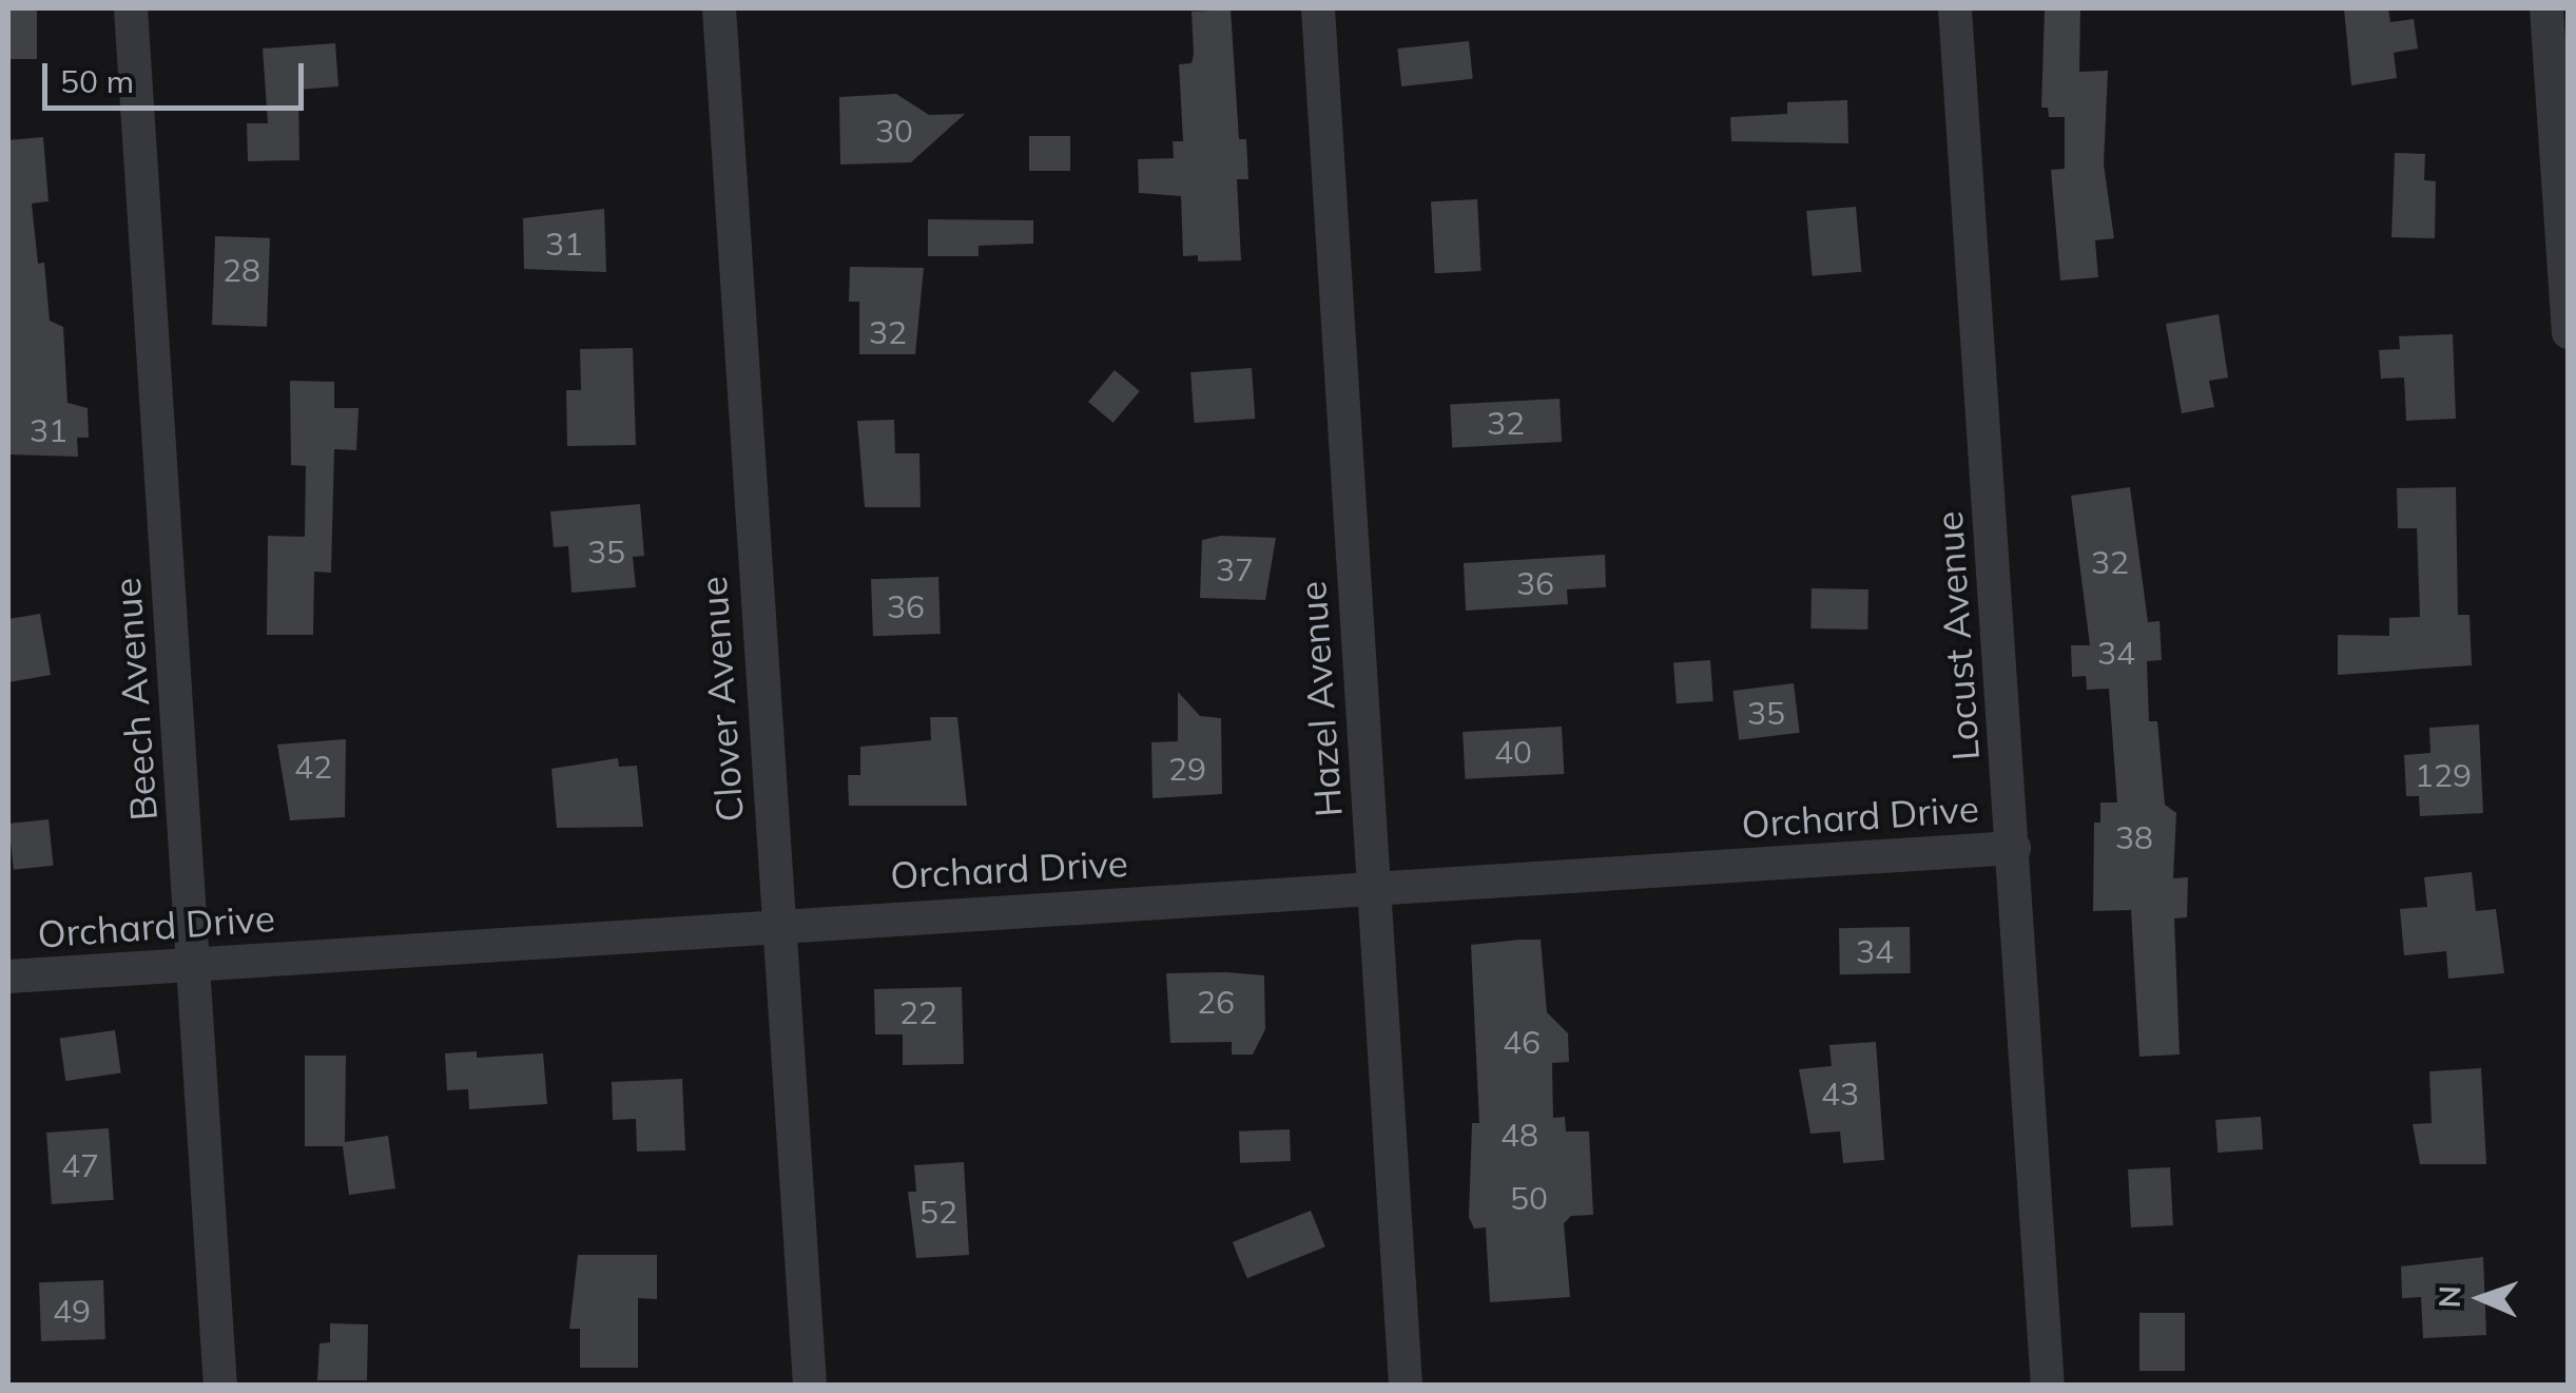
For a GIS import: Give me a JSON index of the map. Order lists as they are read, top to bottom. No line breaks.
{"streets":{"street":["Locust Avenue","Beech Avenue","Clover Avenue","Hazel Avenue","Orchard Drive"]},"crossings":[["Locust Avenue","Orchard Drive"],["Beech Avenue","Orchard Drive"],["Clover Avenue","Orchard Drive"],["Hazel Avenue","Orchard Drive"]],"house_numbers":["30","31","28","32","32","31","35","32","37","36","36","34","35","40","42","29","129","38","34","26","22","46","43","48","47","50","52","49"],"scale_bar":"50 m","north":"left"}
